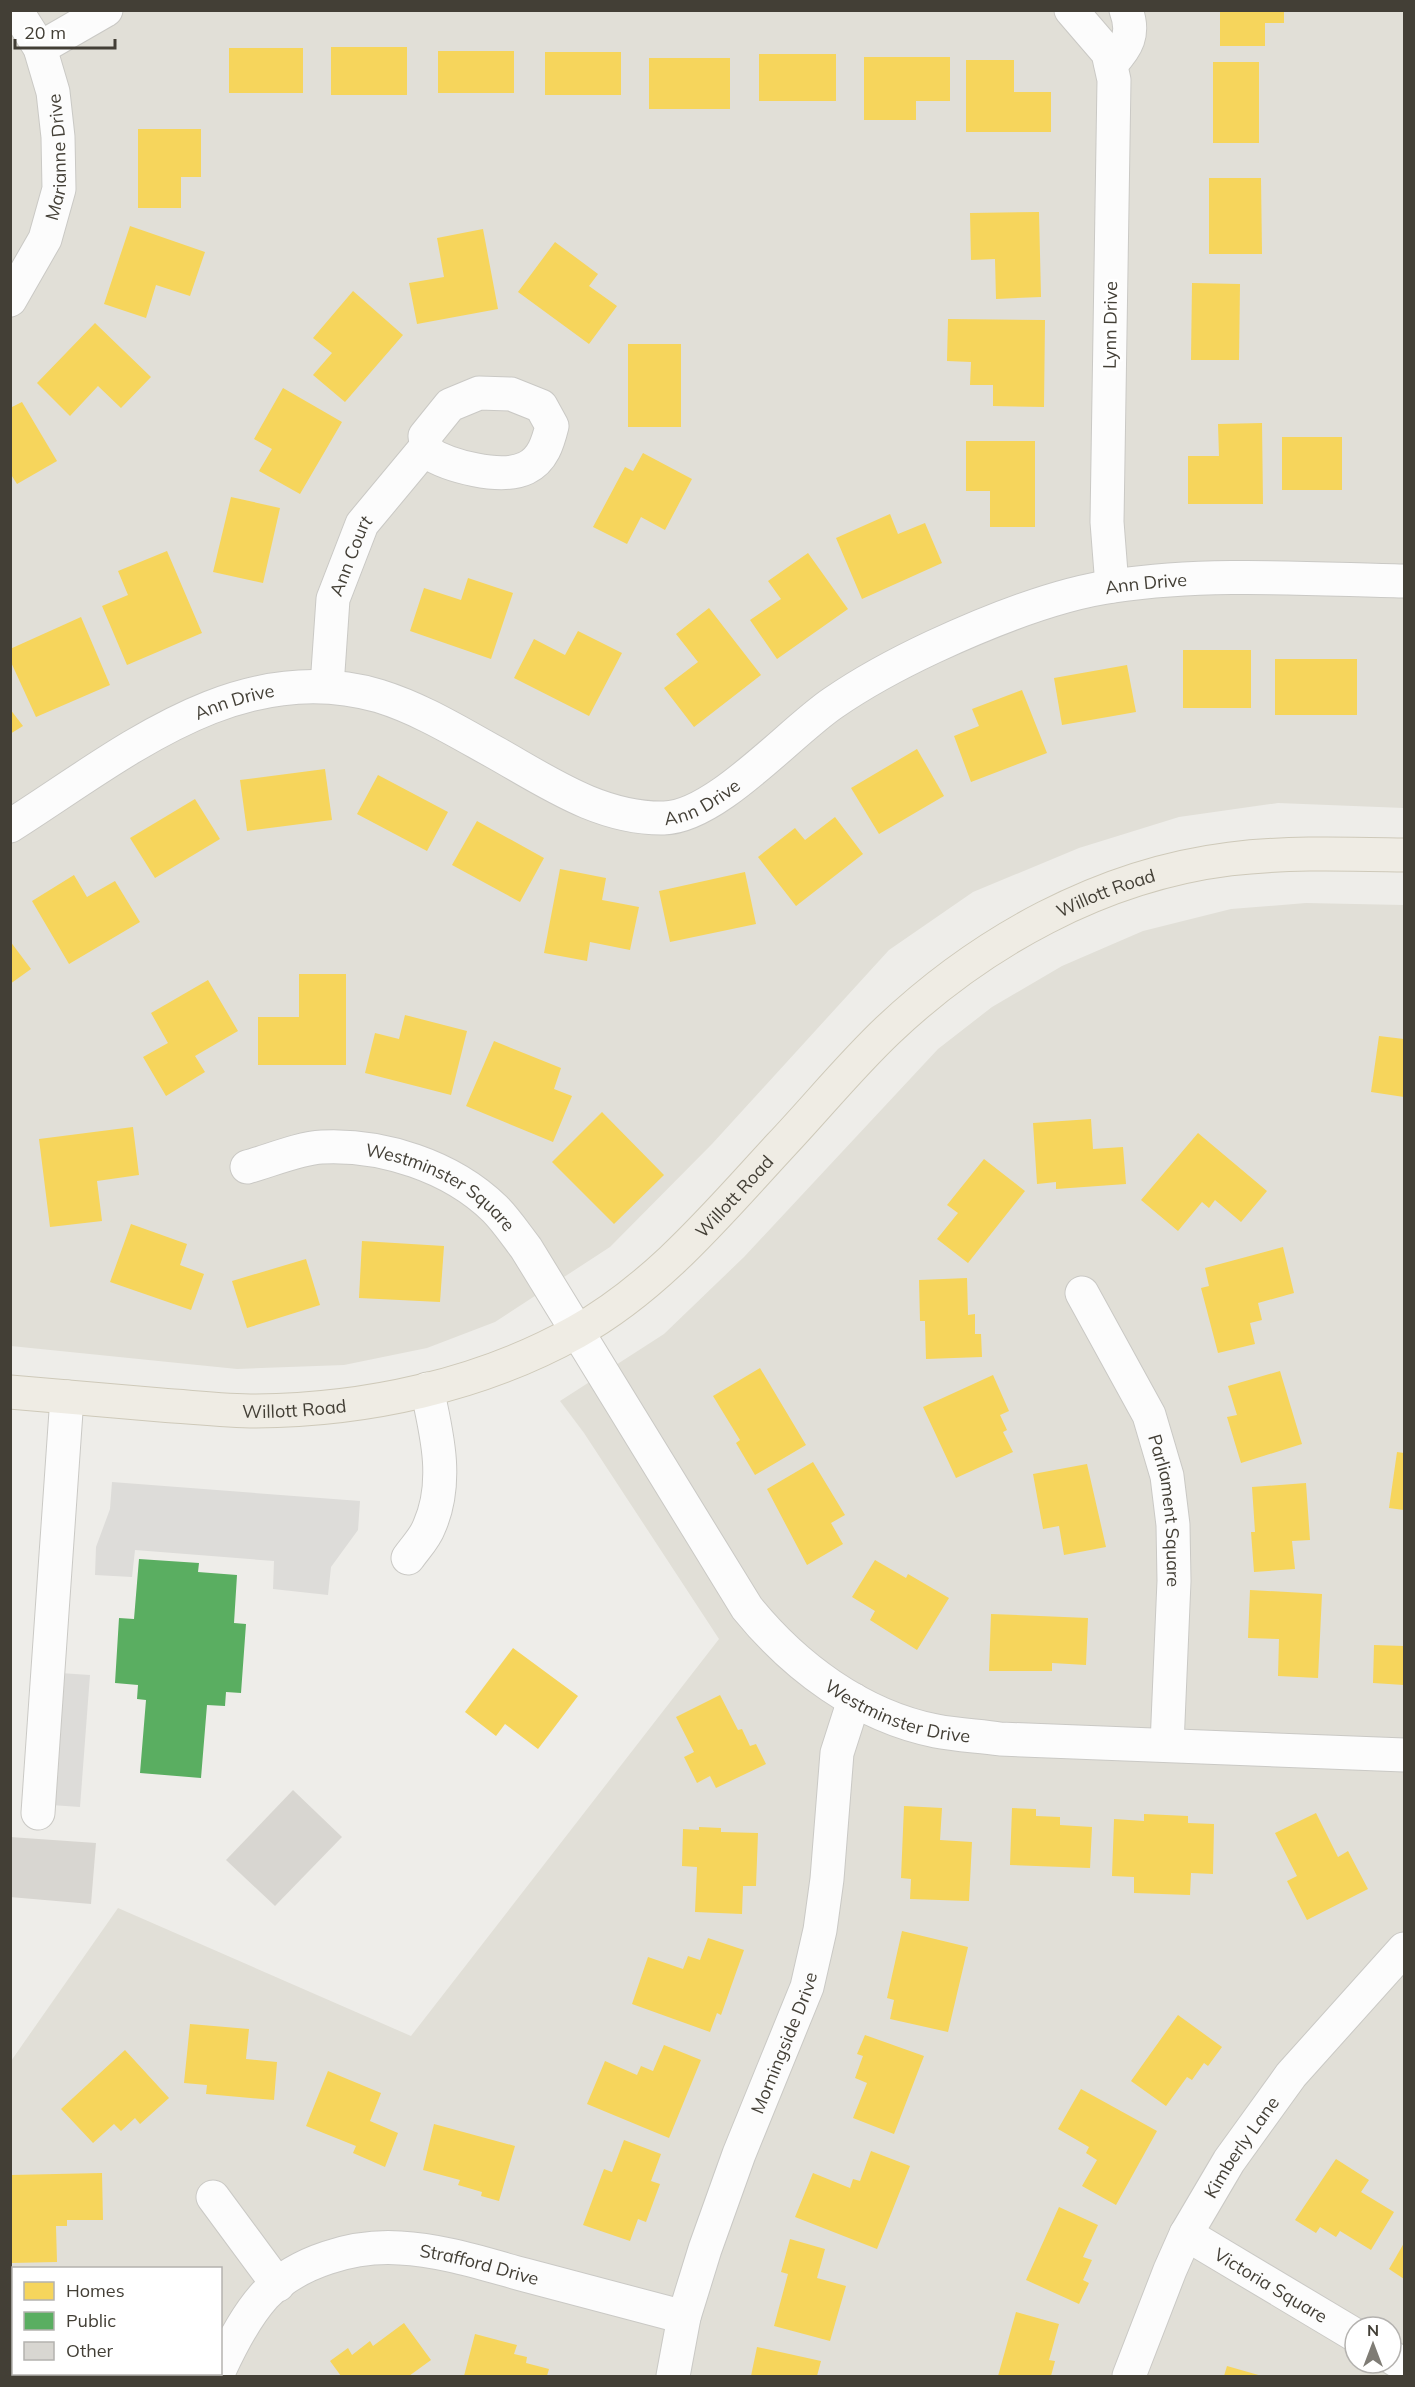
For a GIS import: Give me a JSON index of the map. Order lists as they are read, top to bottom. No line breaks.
{"streets":{"main road":["Willott Road"],"street":["Marianne Drive","Lynn Drive","Ann Court","Ann Drive","Westminster Square","Parliament Square","Westminster Drive","Morningside Drive","Kimberly Lane","Strafford Drive","Victoria Square"]},"crossings":[["Lynn Drive","Ann Drive"],["Ann Court","Ann Drive"],["Willott Road","Westminster Square"],["Willott Road","Westminster Drive"],["Westminster Square","Westminster Drive"],["Parliament Square","Westminster Drive"],["Westminster Drive","Morningside Drive"],["Morningside Drive","Strafford Drive"],["Kimberly Lane","Victoria Square"]],"legend":["Homes","Public","Other"],"scale_bar":"20 m","north":"top"}
